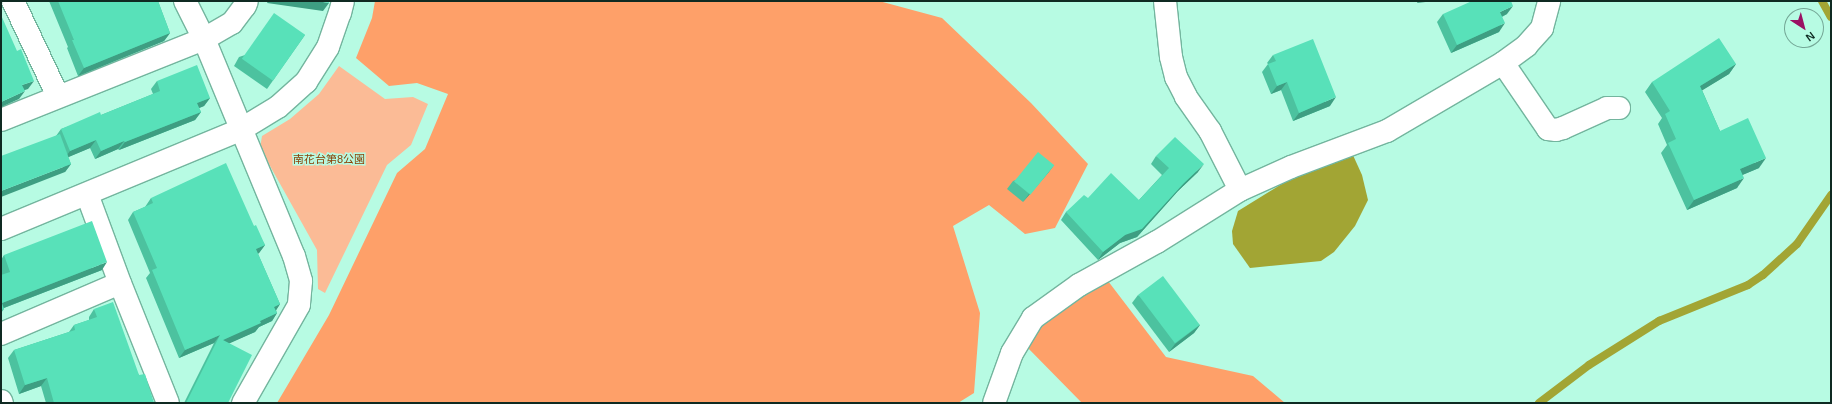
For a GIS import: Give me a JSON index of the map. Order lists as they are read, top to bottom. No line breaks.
{"parks":["南花台第8公園"],"north":"bottom right"}
